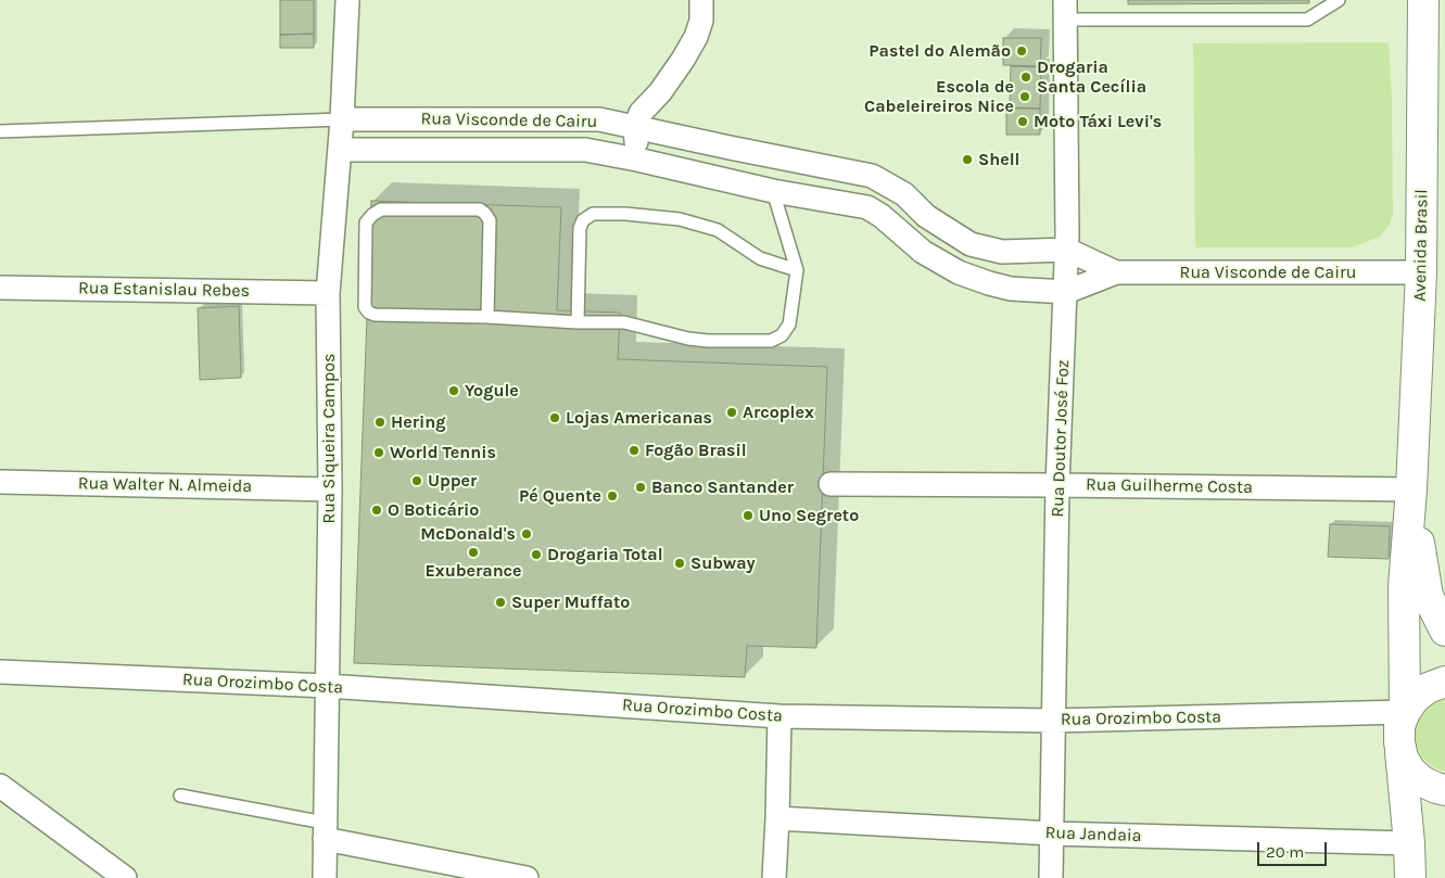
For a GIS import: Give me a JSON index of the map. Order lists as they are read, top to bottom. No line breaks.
{"streets":{"main road":["Avenida Brasil"],"street":["Rua Visconde de Cairu","Rua Estanislau Rebes","Rua Siqueira Campos","Rua Doutor José Foz","Rua Walter N. Almeida","Rua Guilherme Costa","Rua Orozimbo Costa","Rua Jandaia"]},"crossings":[["Rua Visconde de Cairu","Avenida Brasil"],["Rua Visconde de Cairu","Rua Siqueira Campos"],["Rua Visconde de Cairu","Rua Doutor José Foz"],["Avenida Brasil","Rua Guilherme Costa"],["Rua Estanislau Rebes","Rua Siqueira Campos"],["Rua Siqueira Campos","Rua Walter N. Almeida"],["Rua Siqueira Campos","Rua Orozimbo Costa"],["Rua Doutor José Foz","Rua Guilherme Costa"],["Rua Doutor José Foz","Rua Orozimbo Costa"],["Rua Doutor José Foz","Rua Jandaia"]],"places":["Pastel do Alemão","Drogaria Santa Cecília","Escola de Cabeleireiros Nice","Moto Táxi Levi's","Shell","Yogule","Arcoplex","Lojas Americanas","Hering","Fogão Brasil","World Tennis","Upper","Banco Santander","Pé Quente","O Boticário","Uno Segreto","McDonald's","Exuberance","Drogaria Total","Subway","Super Muffato"],"scale_bar":"20 m"}
